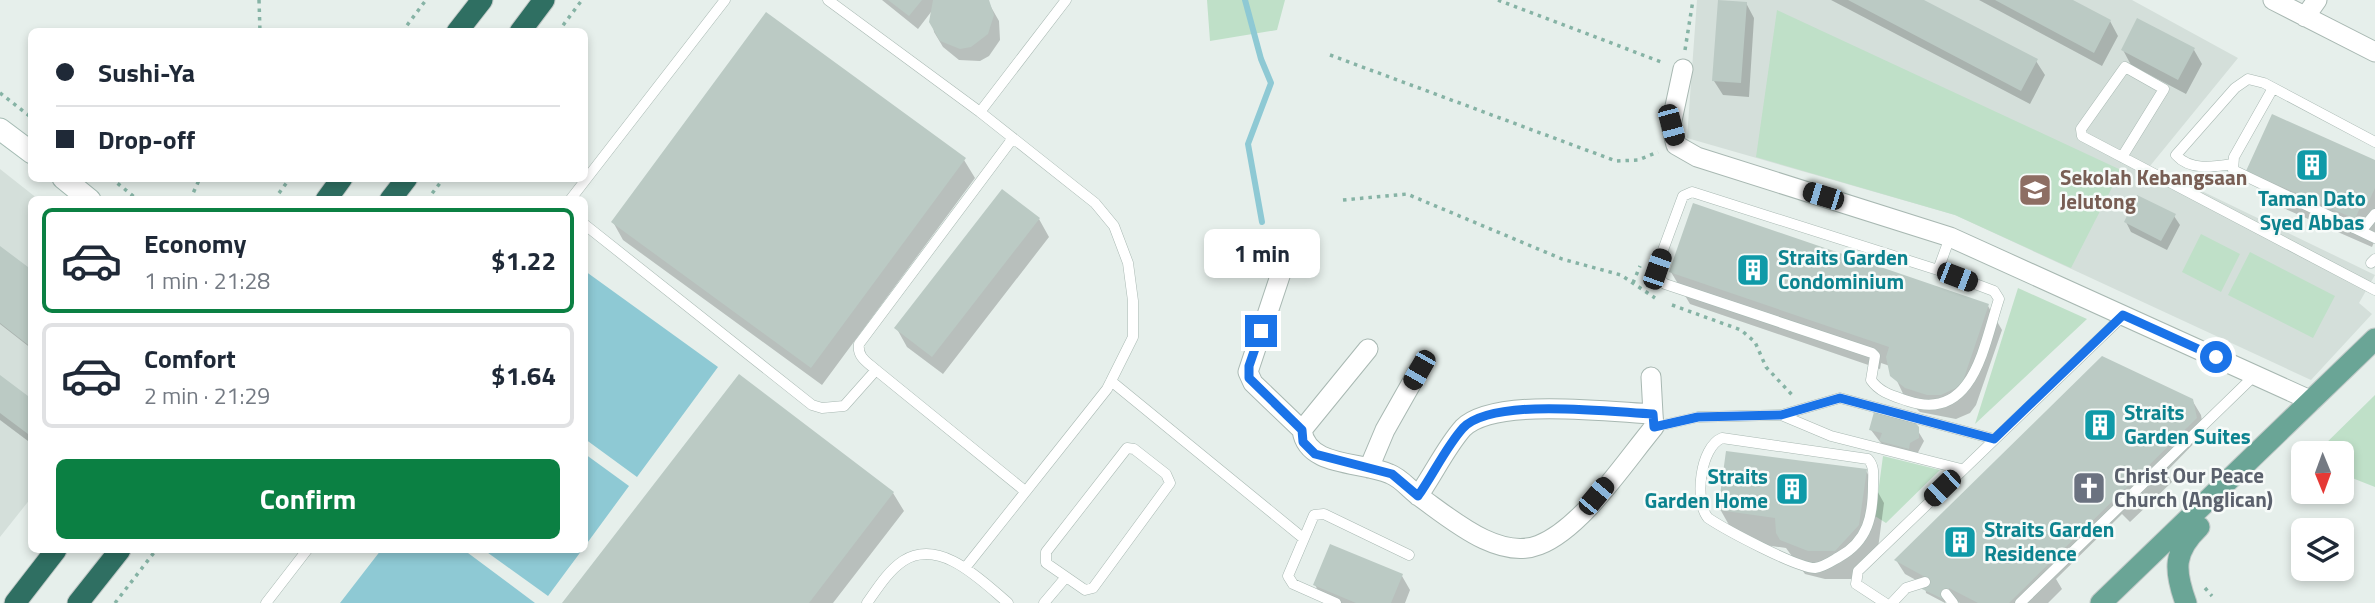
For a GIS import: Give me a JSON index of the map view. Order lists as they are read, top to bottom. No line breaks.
{"places":{"building":["Taman Dato Syed Abbas","Straits Garden Condominium","Straits Garden Suites","Straits Garden Home","Straits Garden Residence"],"school or university":["Sekolah Kebangsaan Jelutong"],"church":["Christ Our Peace Church (Anglican)"]},"north":"bottom","page":{"banner":["Sushi-Ya","Drop-off"],"list":[{"name":"Economy","note":"1 min · 21:28","value":"$1.22"},{"name":"Comfort","note":"2 min · 21:29","value":"$1.64"}],"bubble":"1 min","buttons":"Confirm"}}
